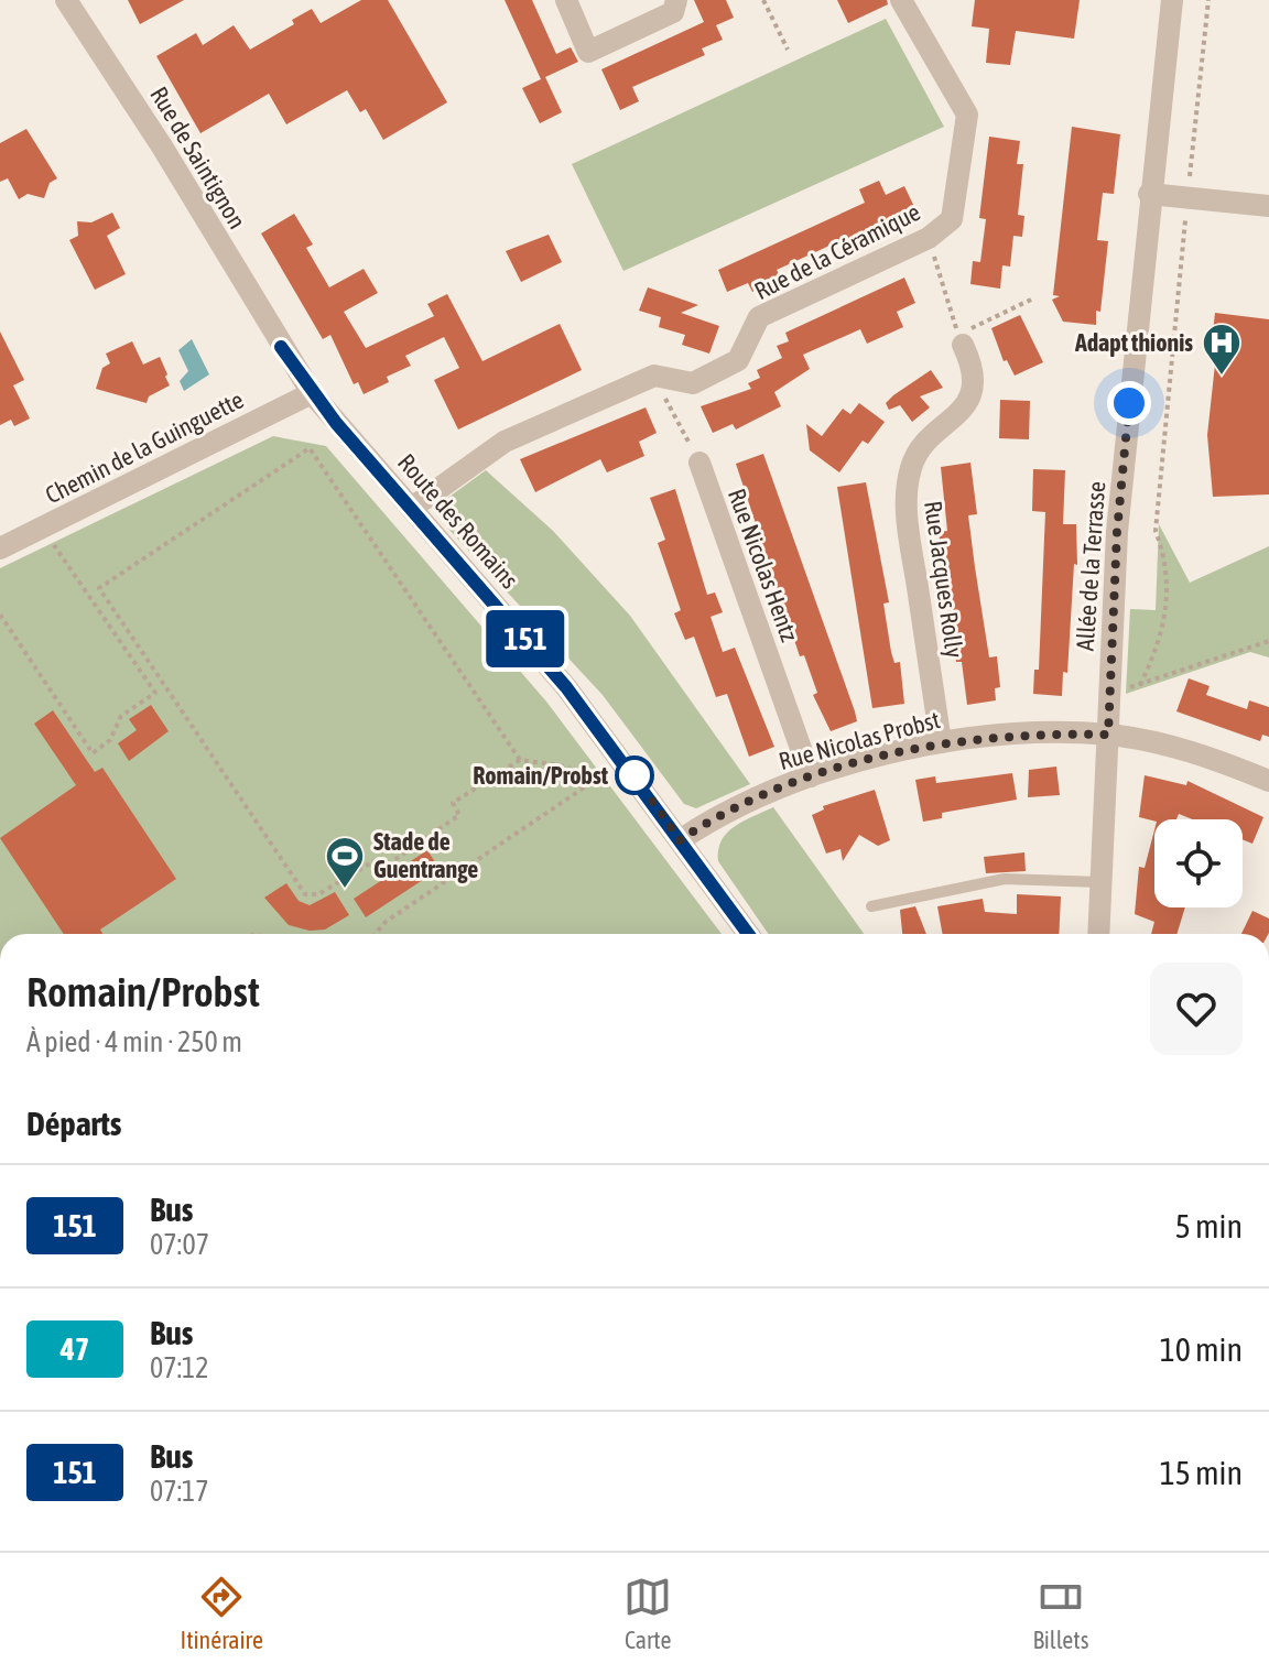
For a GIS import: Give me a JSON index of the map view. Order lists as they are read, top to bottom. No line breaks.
{"streets":{"street":["Rue de Saintignon","Rue de la Céramique","Chemin de la Guinguette","Route des Romains","Rue Nicolas Hentz","Allée de la Terrasse","Rue Jacques Rolly","Rue Nicolas Probst"]},"crossings":[["Rue de Saintignon","Route des Romains"],["Chemin de la Guinguette","Route des Romains"],["Route des Romains","Rue Nicolas Probst"],["Rue Nicolas Hentz","Rue Nicolas Probst"],["Allée de la Terrasse","Rue Nicolas Probst"],["Rue Jacques Rolly","Rue Nicolas Probst"]],"places":{"hospital":["Adapt thionis"],"other":["Romain/Probst"],"sports":["Stade de Guentrange"]},"lines":["bus line 151"],"page":{"on_map":"151","heading":[["Romain/Probst","À pied · 4 min · 250 m"],"Départs"],"list":[{"mark":"151","name":"Bus","note":"07:07","value":"5 min"},{"mark":"47","name":"Bus","note":"07:12","value":"10 min"},{"mark":"151","name":"Bus","note":"07:17","value":"15 min"}],"tabs":["Itinéraire","Carte","Billets"]}}
